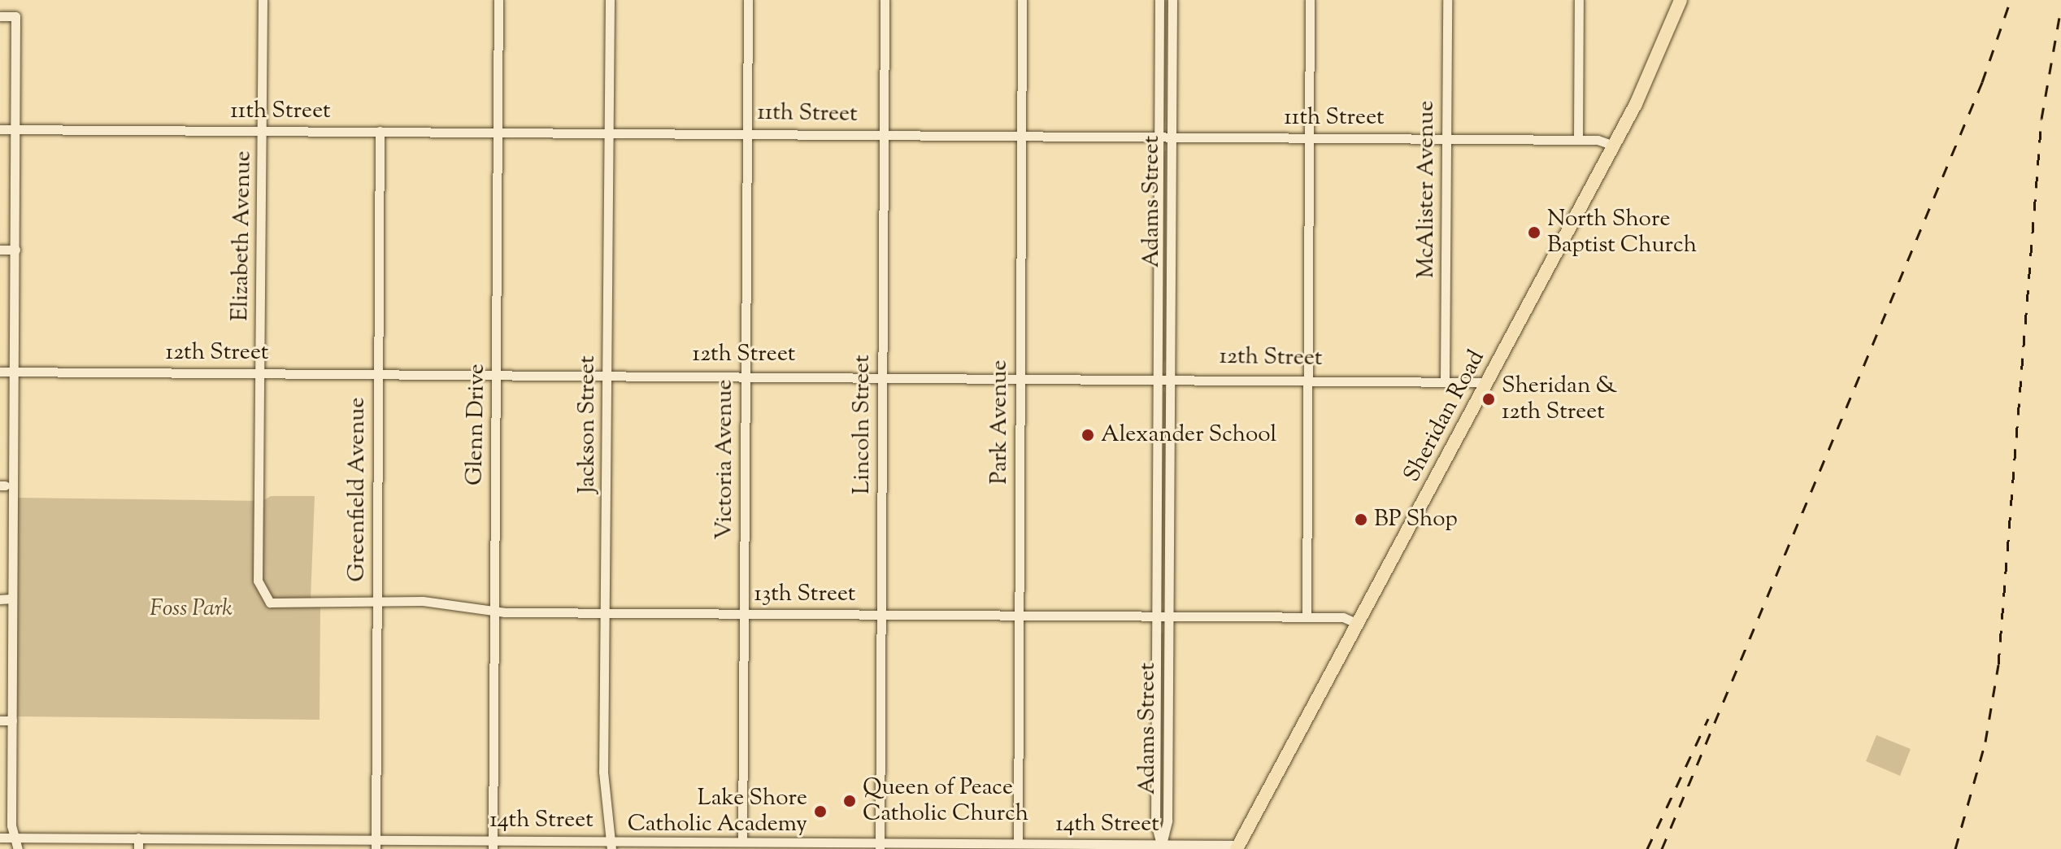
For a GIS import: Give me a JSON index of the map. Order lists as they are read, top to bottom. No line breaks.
{"streets":{"highway":["Sheridan Road"],"street":["11th Street","McAlister Avenue","Adams Street","Elizabeth Avenue","12th Street","Park Avenue","Glenn Drive","Jackson Street","Lincoln Street","Victoria Avenue","Greenfield Avenue","13th Street","14th Street"]},"crossings":[["11th Street","McAlister Avenue"],["11th Street","Adams Street"],["11th Street","Elizabeth Avenue"],["11th Street","Sheridan Road"],["11th Street","Park Avenue"],["11th Street","Glenn Drive"],["11th Street","Jackson Street"],["11th Street","Lincoln Street"],["11th Street","Victoria Avenue"],["11th Street","Greenfield Avenue"],["McAlister Avenue","12th Street"],["Adams Street","12th Street"],["Adams Street","13th Street"],["Adams Street","14th Street"],["Elizabeth Avenue","12th Street"],["Elizabeth Avenue","13th Street"],["12th Street","Sheridan Road"],["12th Street","Park Avenue"],["12th Street","Glenn Drive"],["12th Street","Jackson Street"],["12th Street","Lincoln Street"],["12th Street","Victoria Avenue"],["12th Street","Greenfield Avenue"],["Sheridan Road","13th Street"],["Sheridan Road","14th Street"],["Park Avenue","13th Street"],["Park Avenue","14th Street"],["Glenn Drive","13th Street"],["Glenn Drive","14th Street"],["Jackson Street","13th Street"],["Jackson Street","14th Street"],["Lincoln Street","13th Street"],["Lincoln Street","14th Street"],["Victoria Avenue","13th Street"],["Victoria Avenue","14th Street"],["Greenfield Avenue","13th Street"],["Greenfield Avenue","14th Street"]],"parks":["Foss Park"],"places":["North Shore Baptist Church","Sheridan & 12th Street","Alexander School","BP Shop","Queen of Peace Catholic Church","Lake Shore Catholic Academy"]}
